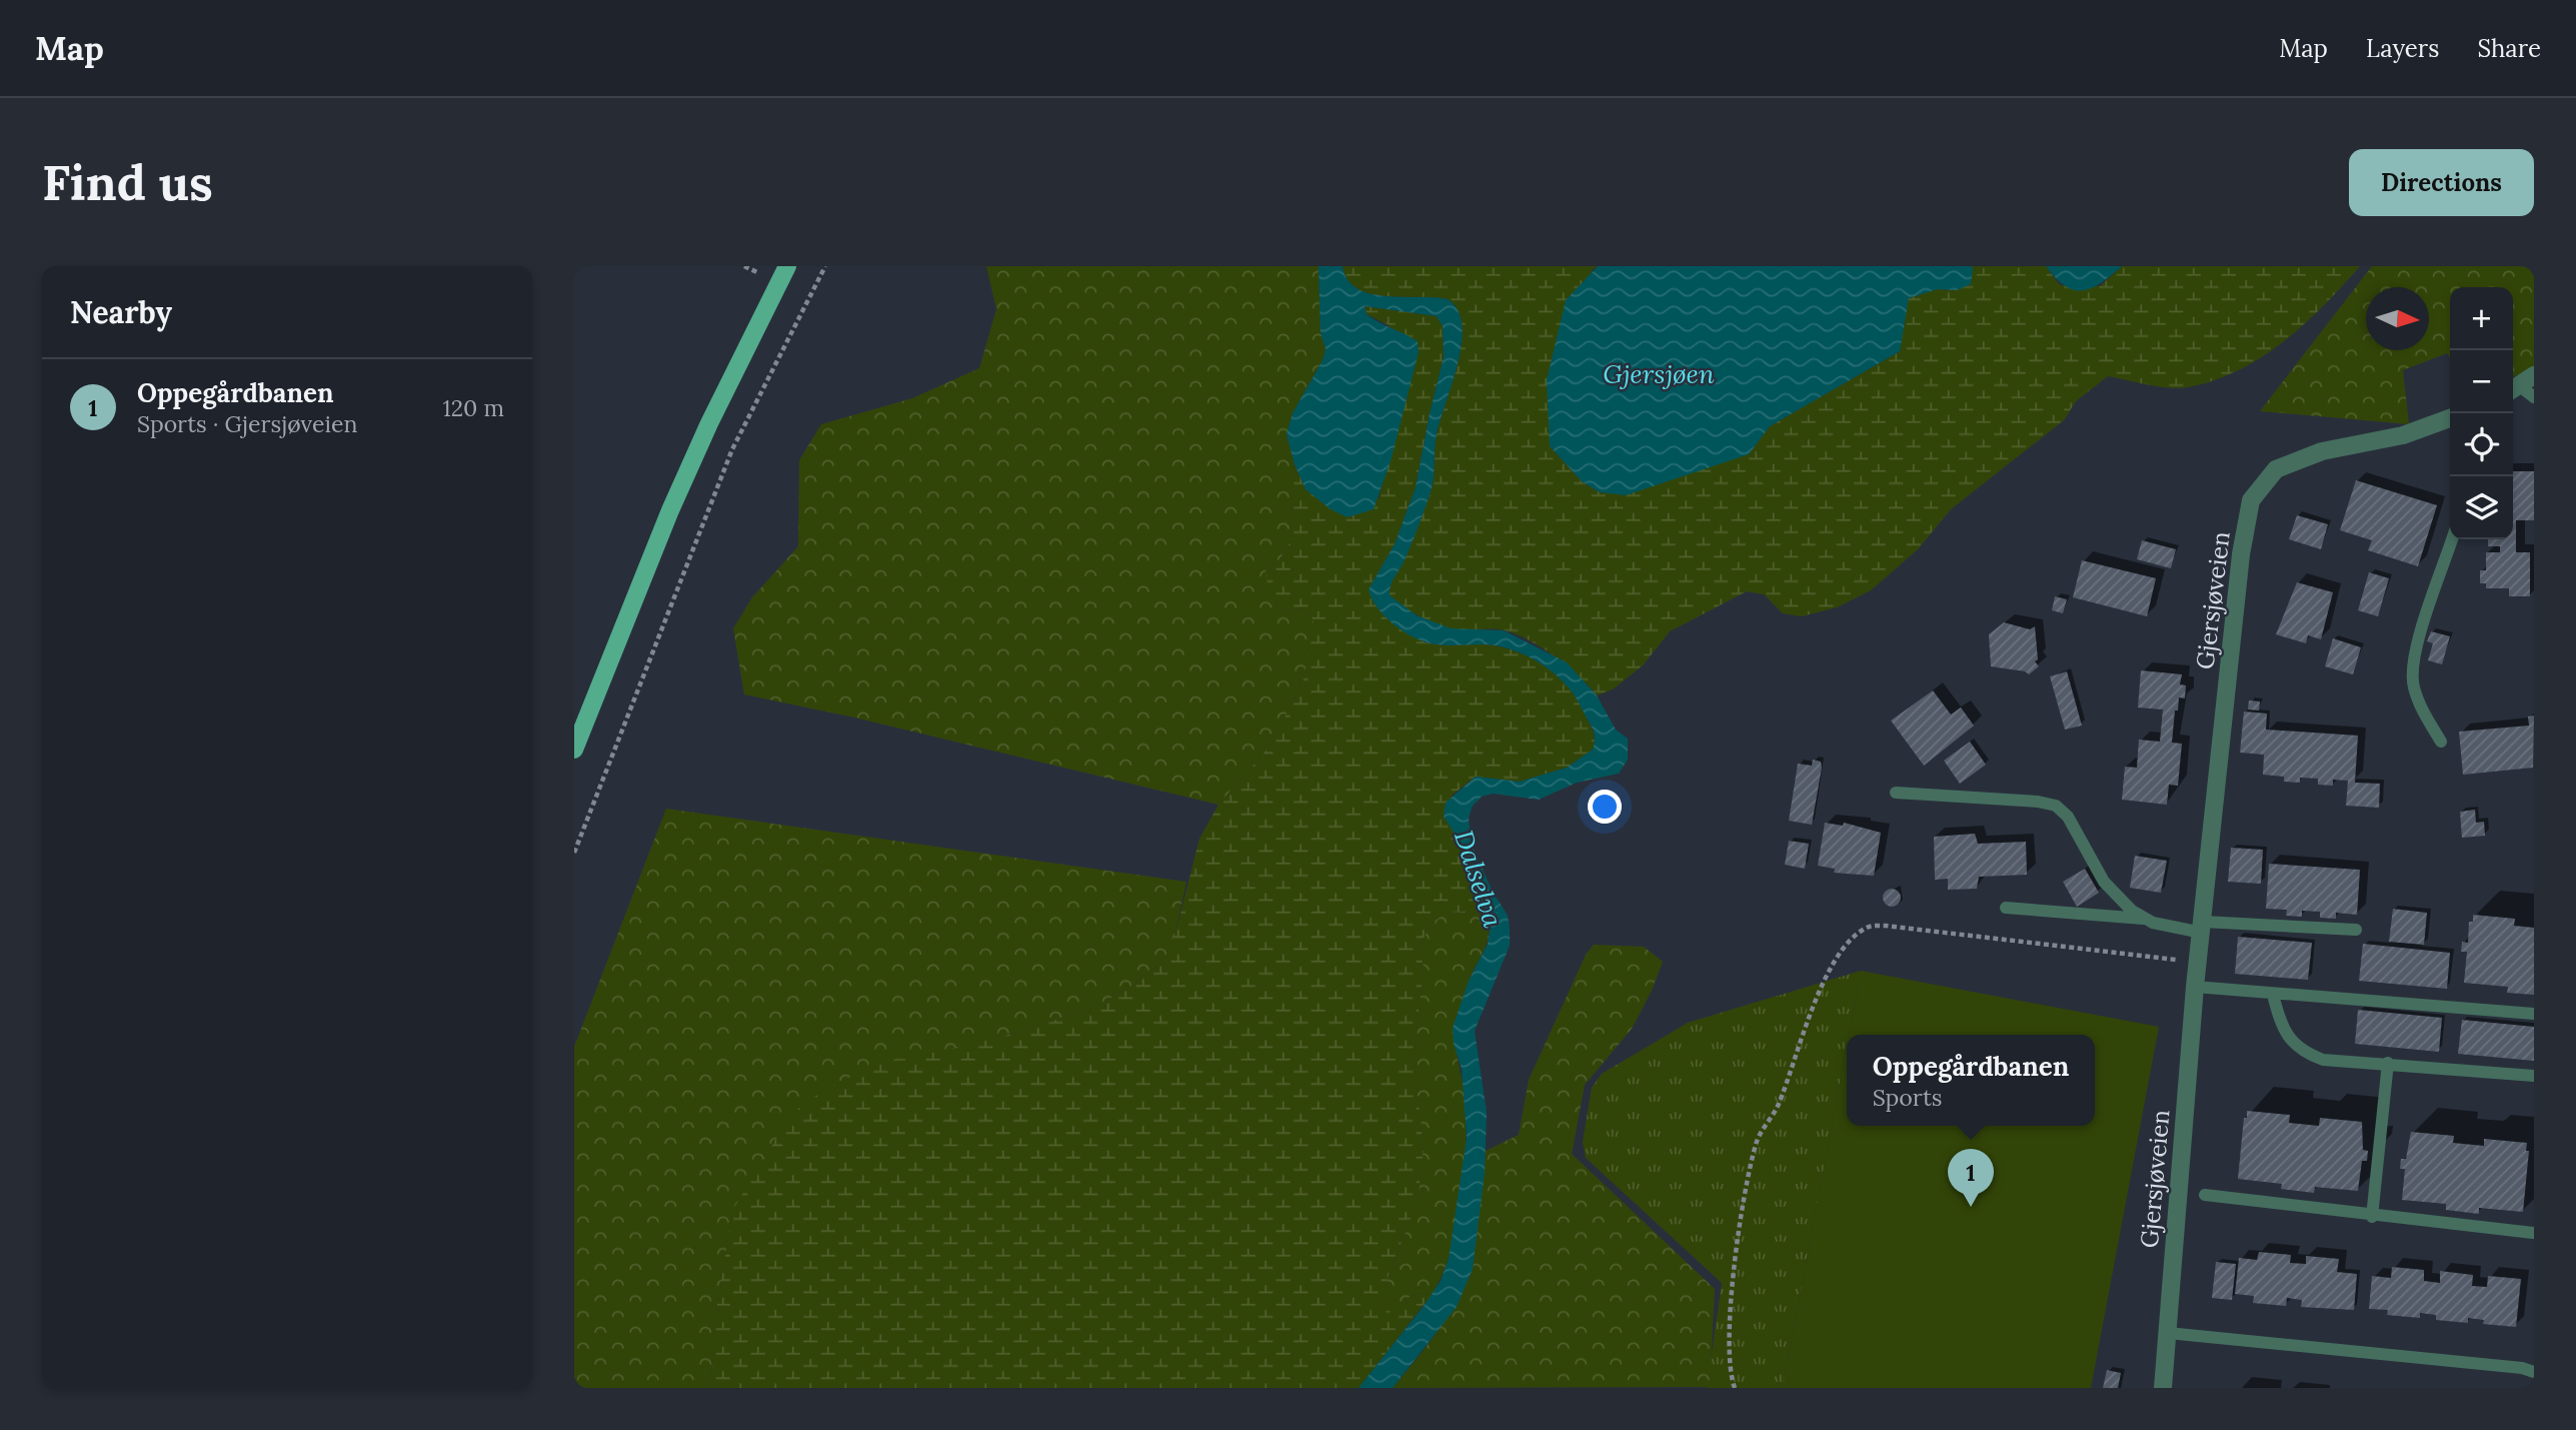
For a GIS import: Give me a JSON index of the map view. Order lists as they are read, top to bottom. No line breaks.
{"streets":{"street":["Gjersjøveien"]},"water":["Gjersjøen","Dalselva"],"north":"right","page":{"header":"Map","nav":["Map","Layers","Share"],"buttons":"Directions","title":"Find us","heading":"Nearby","map_buttons":["+","−"],"list":[{"mark":"1","name":"Oppegårdbanen","note":"Sports · Gjersjøveien","value":"120 m"}],"popup":["Oppegårdbanen","Sports"],"pins":"1"}}
